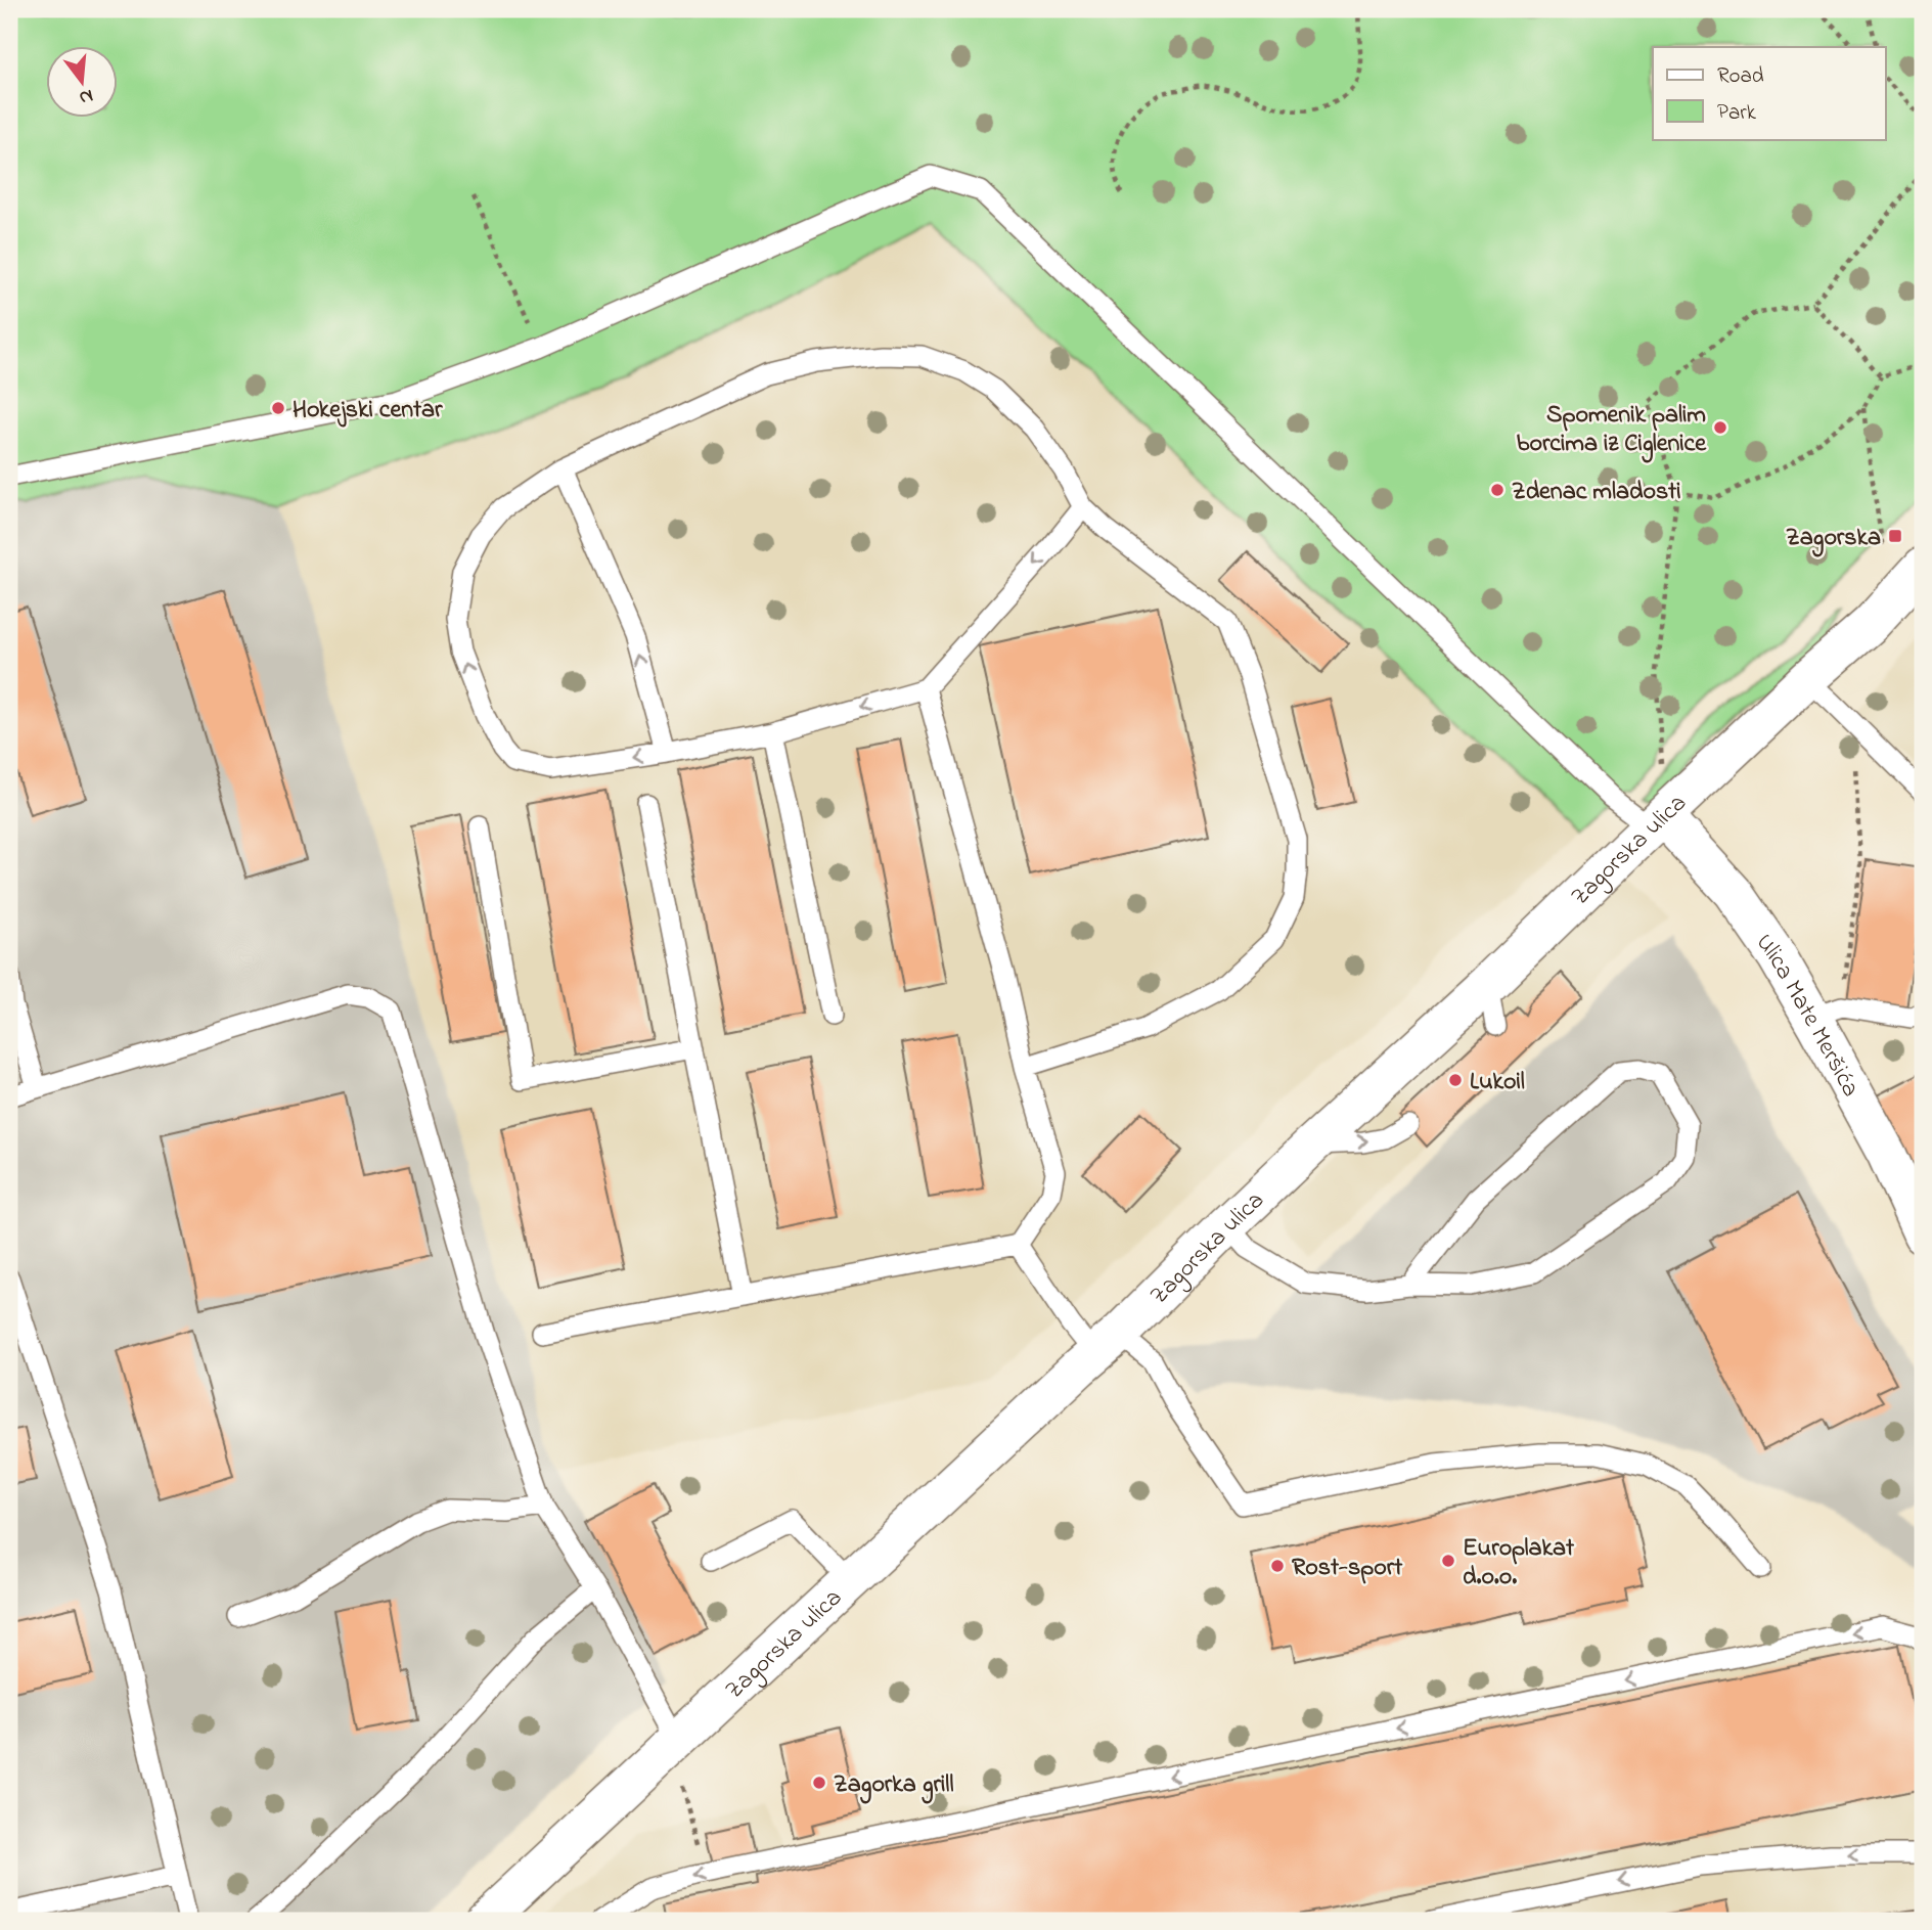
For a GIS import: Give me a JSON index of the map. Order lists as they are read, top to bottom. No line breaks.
{"streets":{"street":["Zagorska ulica","Ulica Mate Meršića"]},"crossings":[["Zagorska ulica","Ulica Mate Meršića"]],"places":{"other":["Hokejski centar","Spomenik palim borcima iz Ciglenice","Zdenac mladosti","Lukoil","Europlakat d.o.o.","Rost-sport","Zagorka grill"],"transit":["Zagorska"]},"legend":["Road","Park"],"north":"bottom"}
